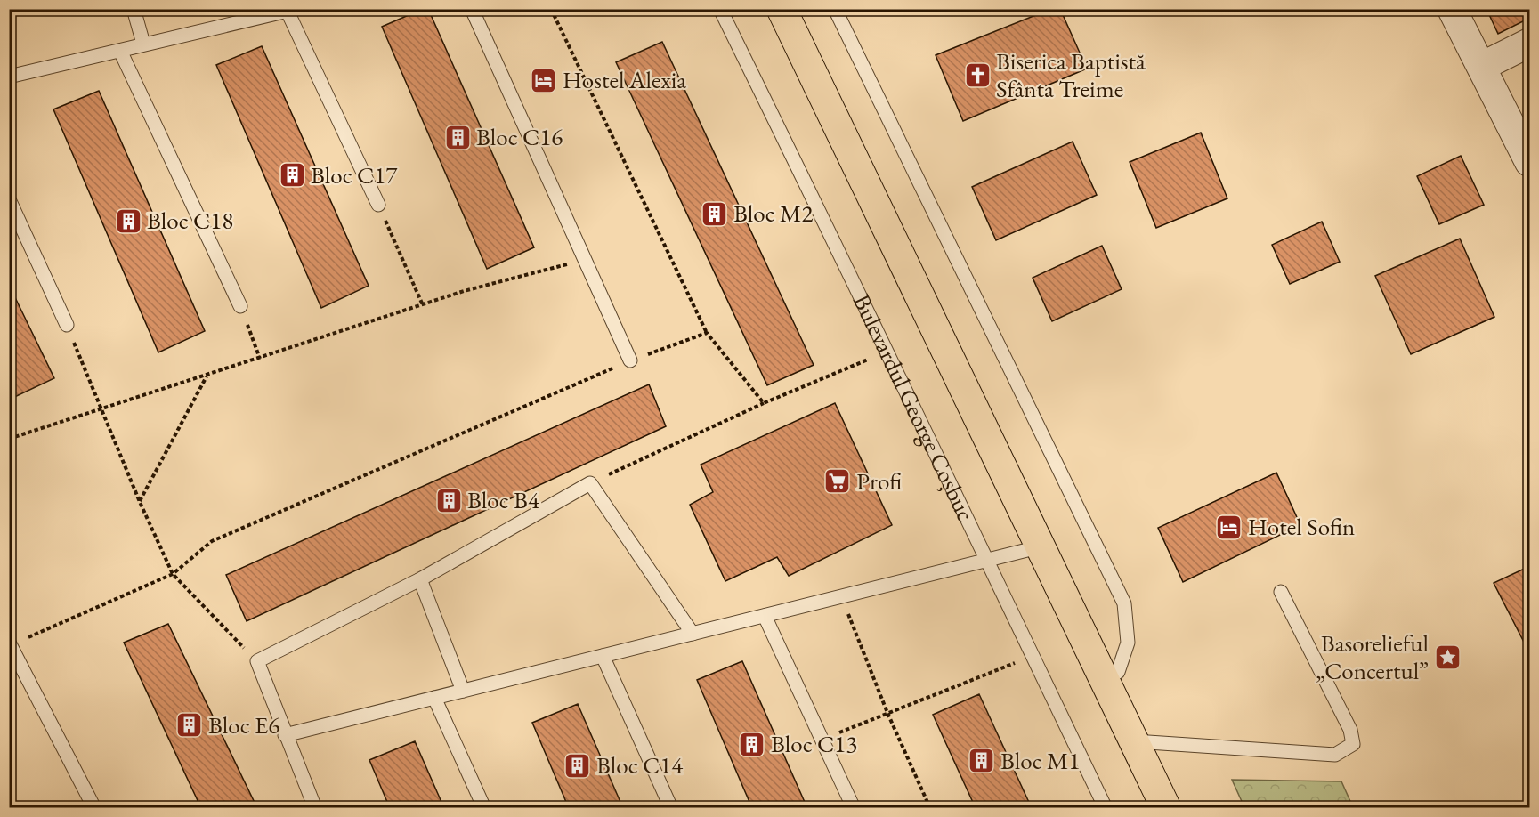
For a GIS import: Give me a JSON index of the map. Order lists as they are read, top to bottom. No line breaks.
{"streets":{"lane":["Bulevardul George Coșbuc"]},"places":{"church":["Biserica Baptistă Sfânta Treime"],"hotel":["Hostel Alexia","Hotel Sofin"],"building":["Bloc C16","Bloc C17","Bloc M2","Bloc C18","Bloc B4","Bloc E6","Bloc C13","Bloc M1","Bloc C14"],"supermarket":["Profi"],"place":["Basorelieful „Concertul”"]}}
